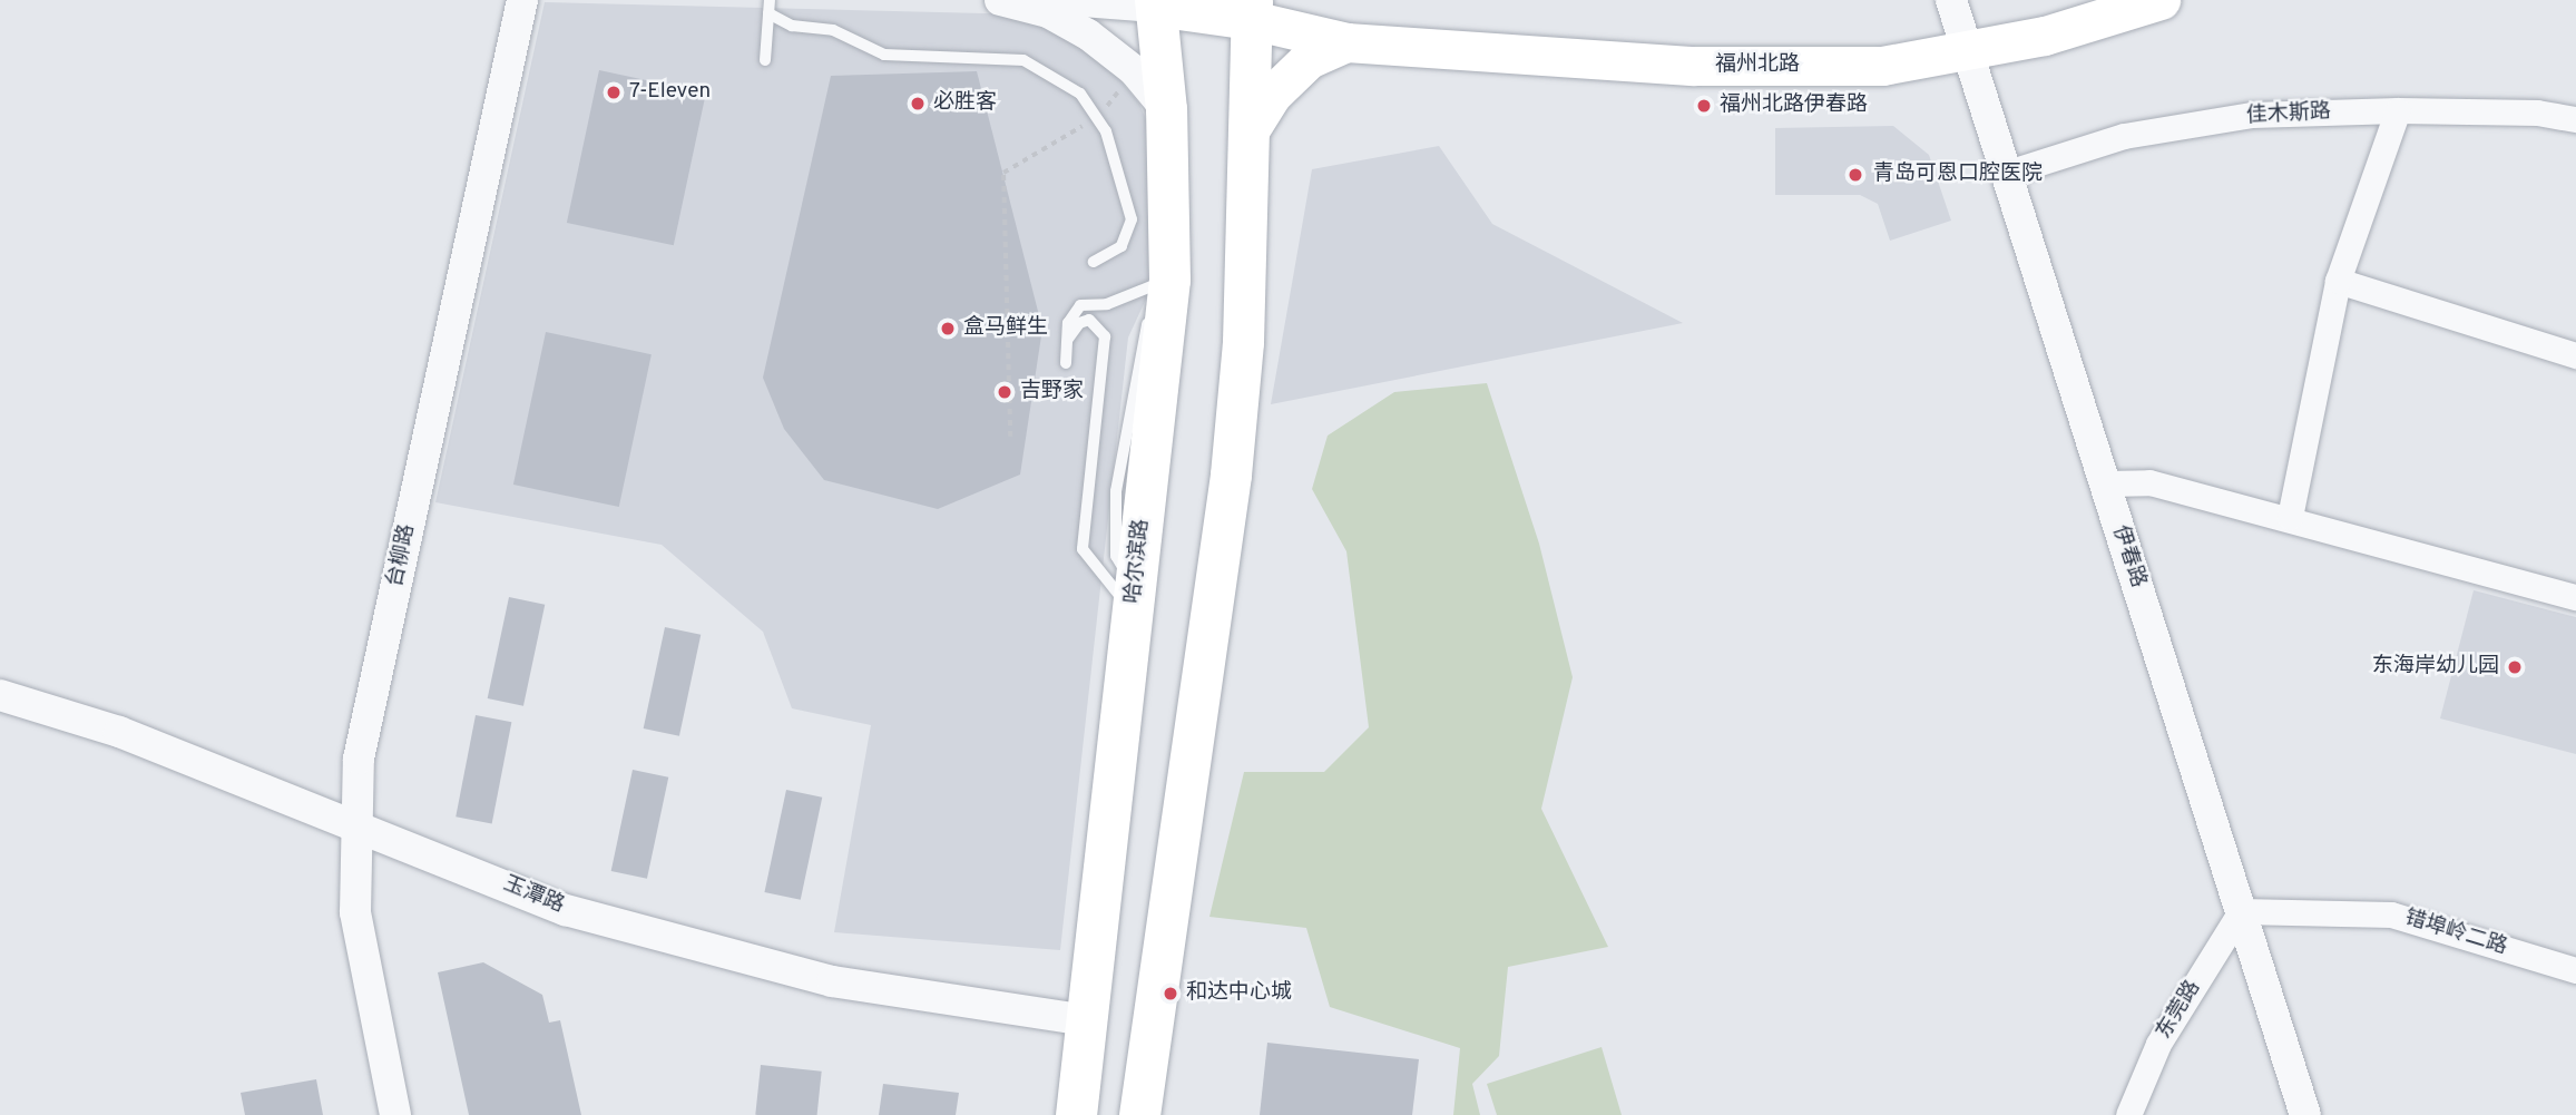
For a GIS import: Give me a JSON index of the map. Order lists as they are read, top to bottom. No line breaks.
{"streets":{"highway":["哈尔滨路"],"main road":["福州北路"],"street":["佳木斯路","台柳路","伊春路","玉潭路","错埠岭二路","东莞路"]},"crossings":[["福州北路","伊春路"],["福州北路","哈尔滨路"],["佳木斯路","伊春路"],["台柳路","玉潭路"],["伊春路","错埠岭二路"],["伊春路","东莞路"],["哈尔滨路","玉潭路"],["错埠岭二路","东莞路"]],"places":["7-Eleven","必胜客","福州北路伊春路","青岛可恩口腔医院","盒马鲜生","吉野家","东海岸幼儿园","和达中心城"]}
